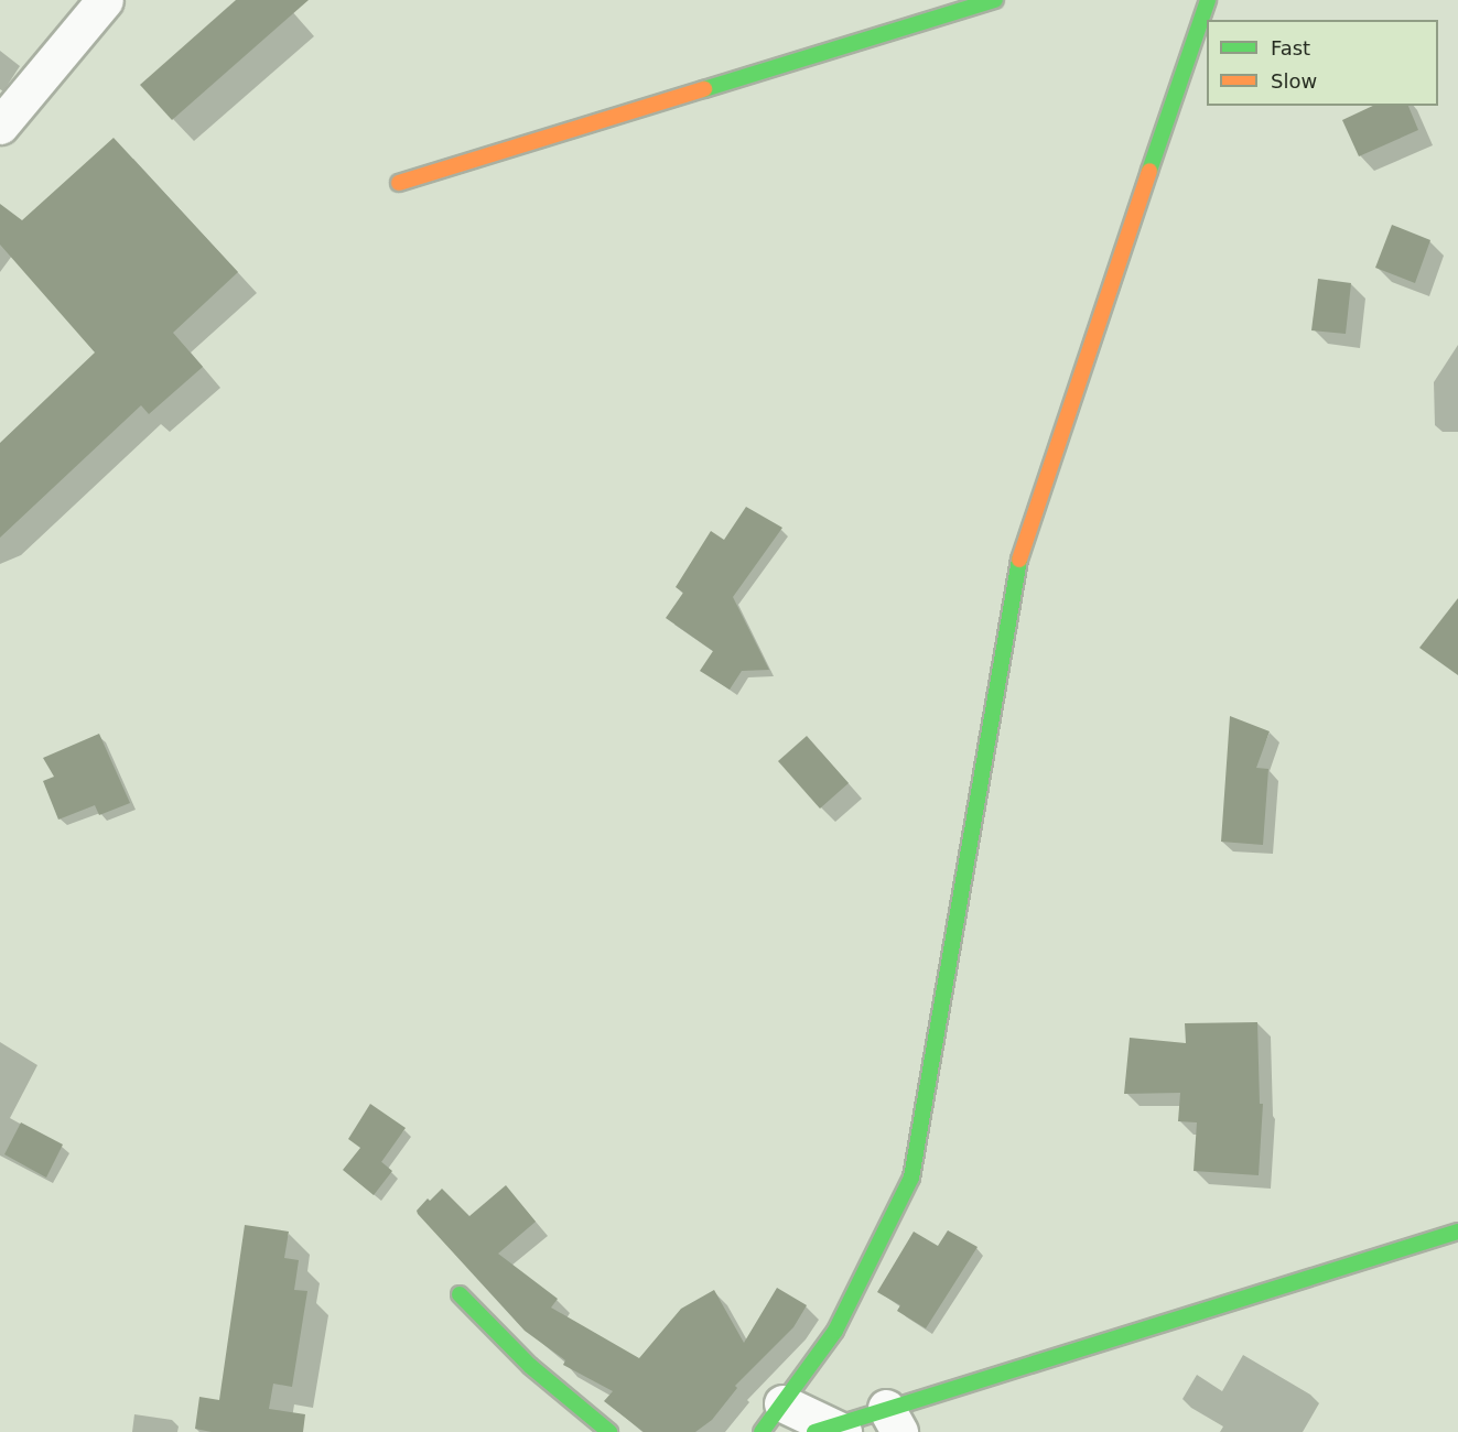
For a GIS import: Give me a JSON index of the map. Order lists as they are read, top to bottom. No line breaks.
{"legend":["Fast","Slow"]}
